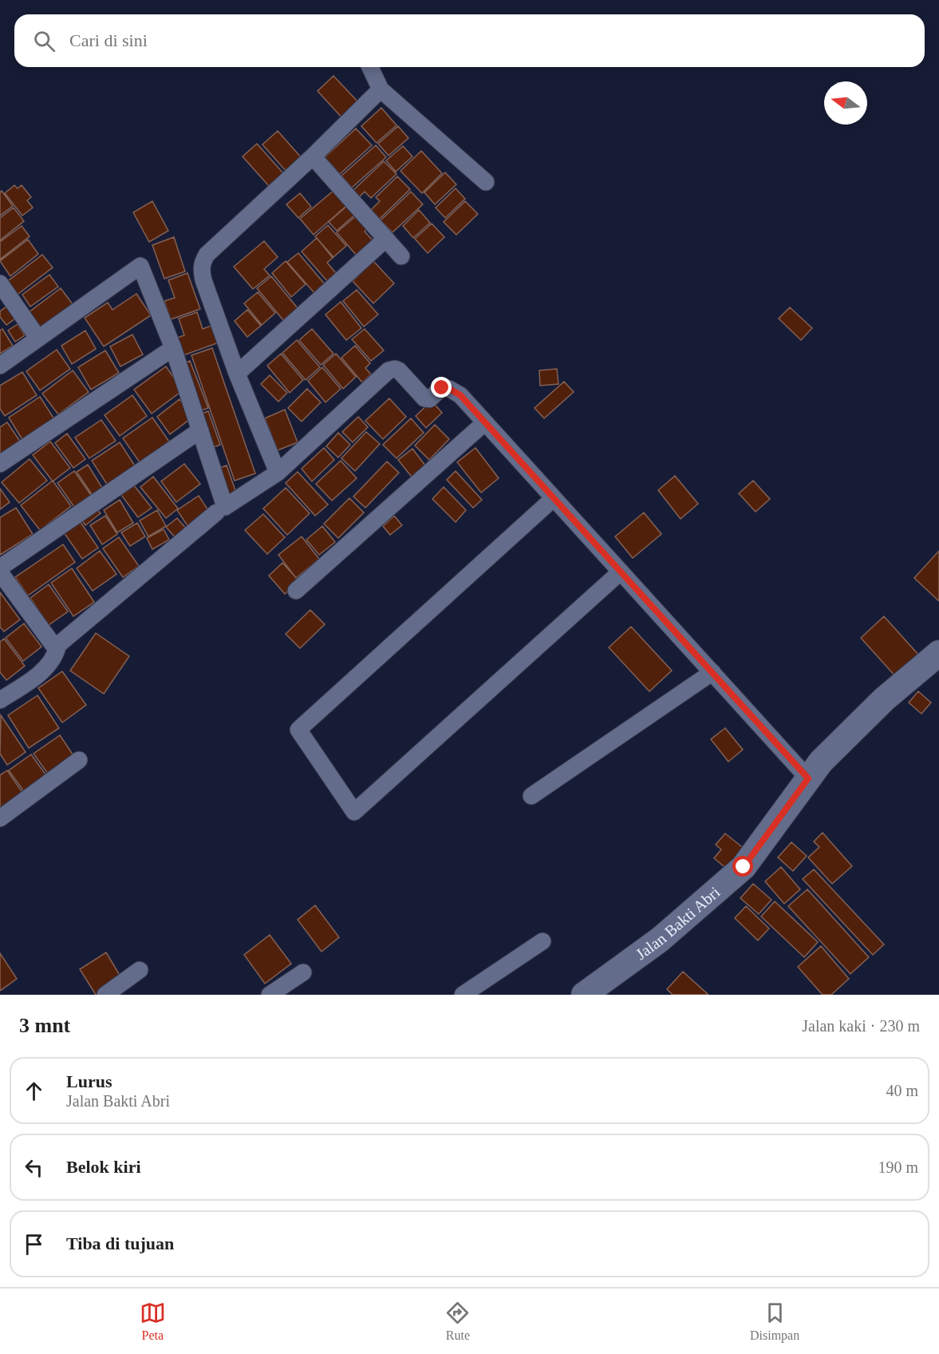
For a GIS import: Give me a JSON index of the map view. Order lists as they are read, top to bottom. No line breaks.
{"streets":{"street":["Jalan Bakti Abri"]},"north":"left","page":{"search":"Cari di sini","heading":["3 mnt","Jalan kaki · 230 m"],"list":[["Lurus","Jalan Bakti Abri","40 m"],["Belok kiri","190 m"],"Tiba di tujuan"],"nav":["Peta","Rute","Disimpan"]}}
